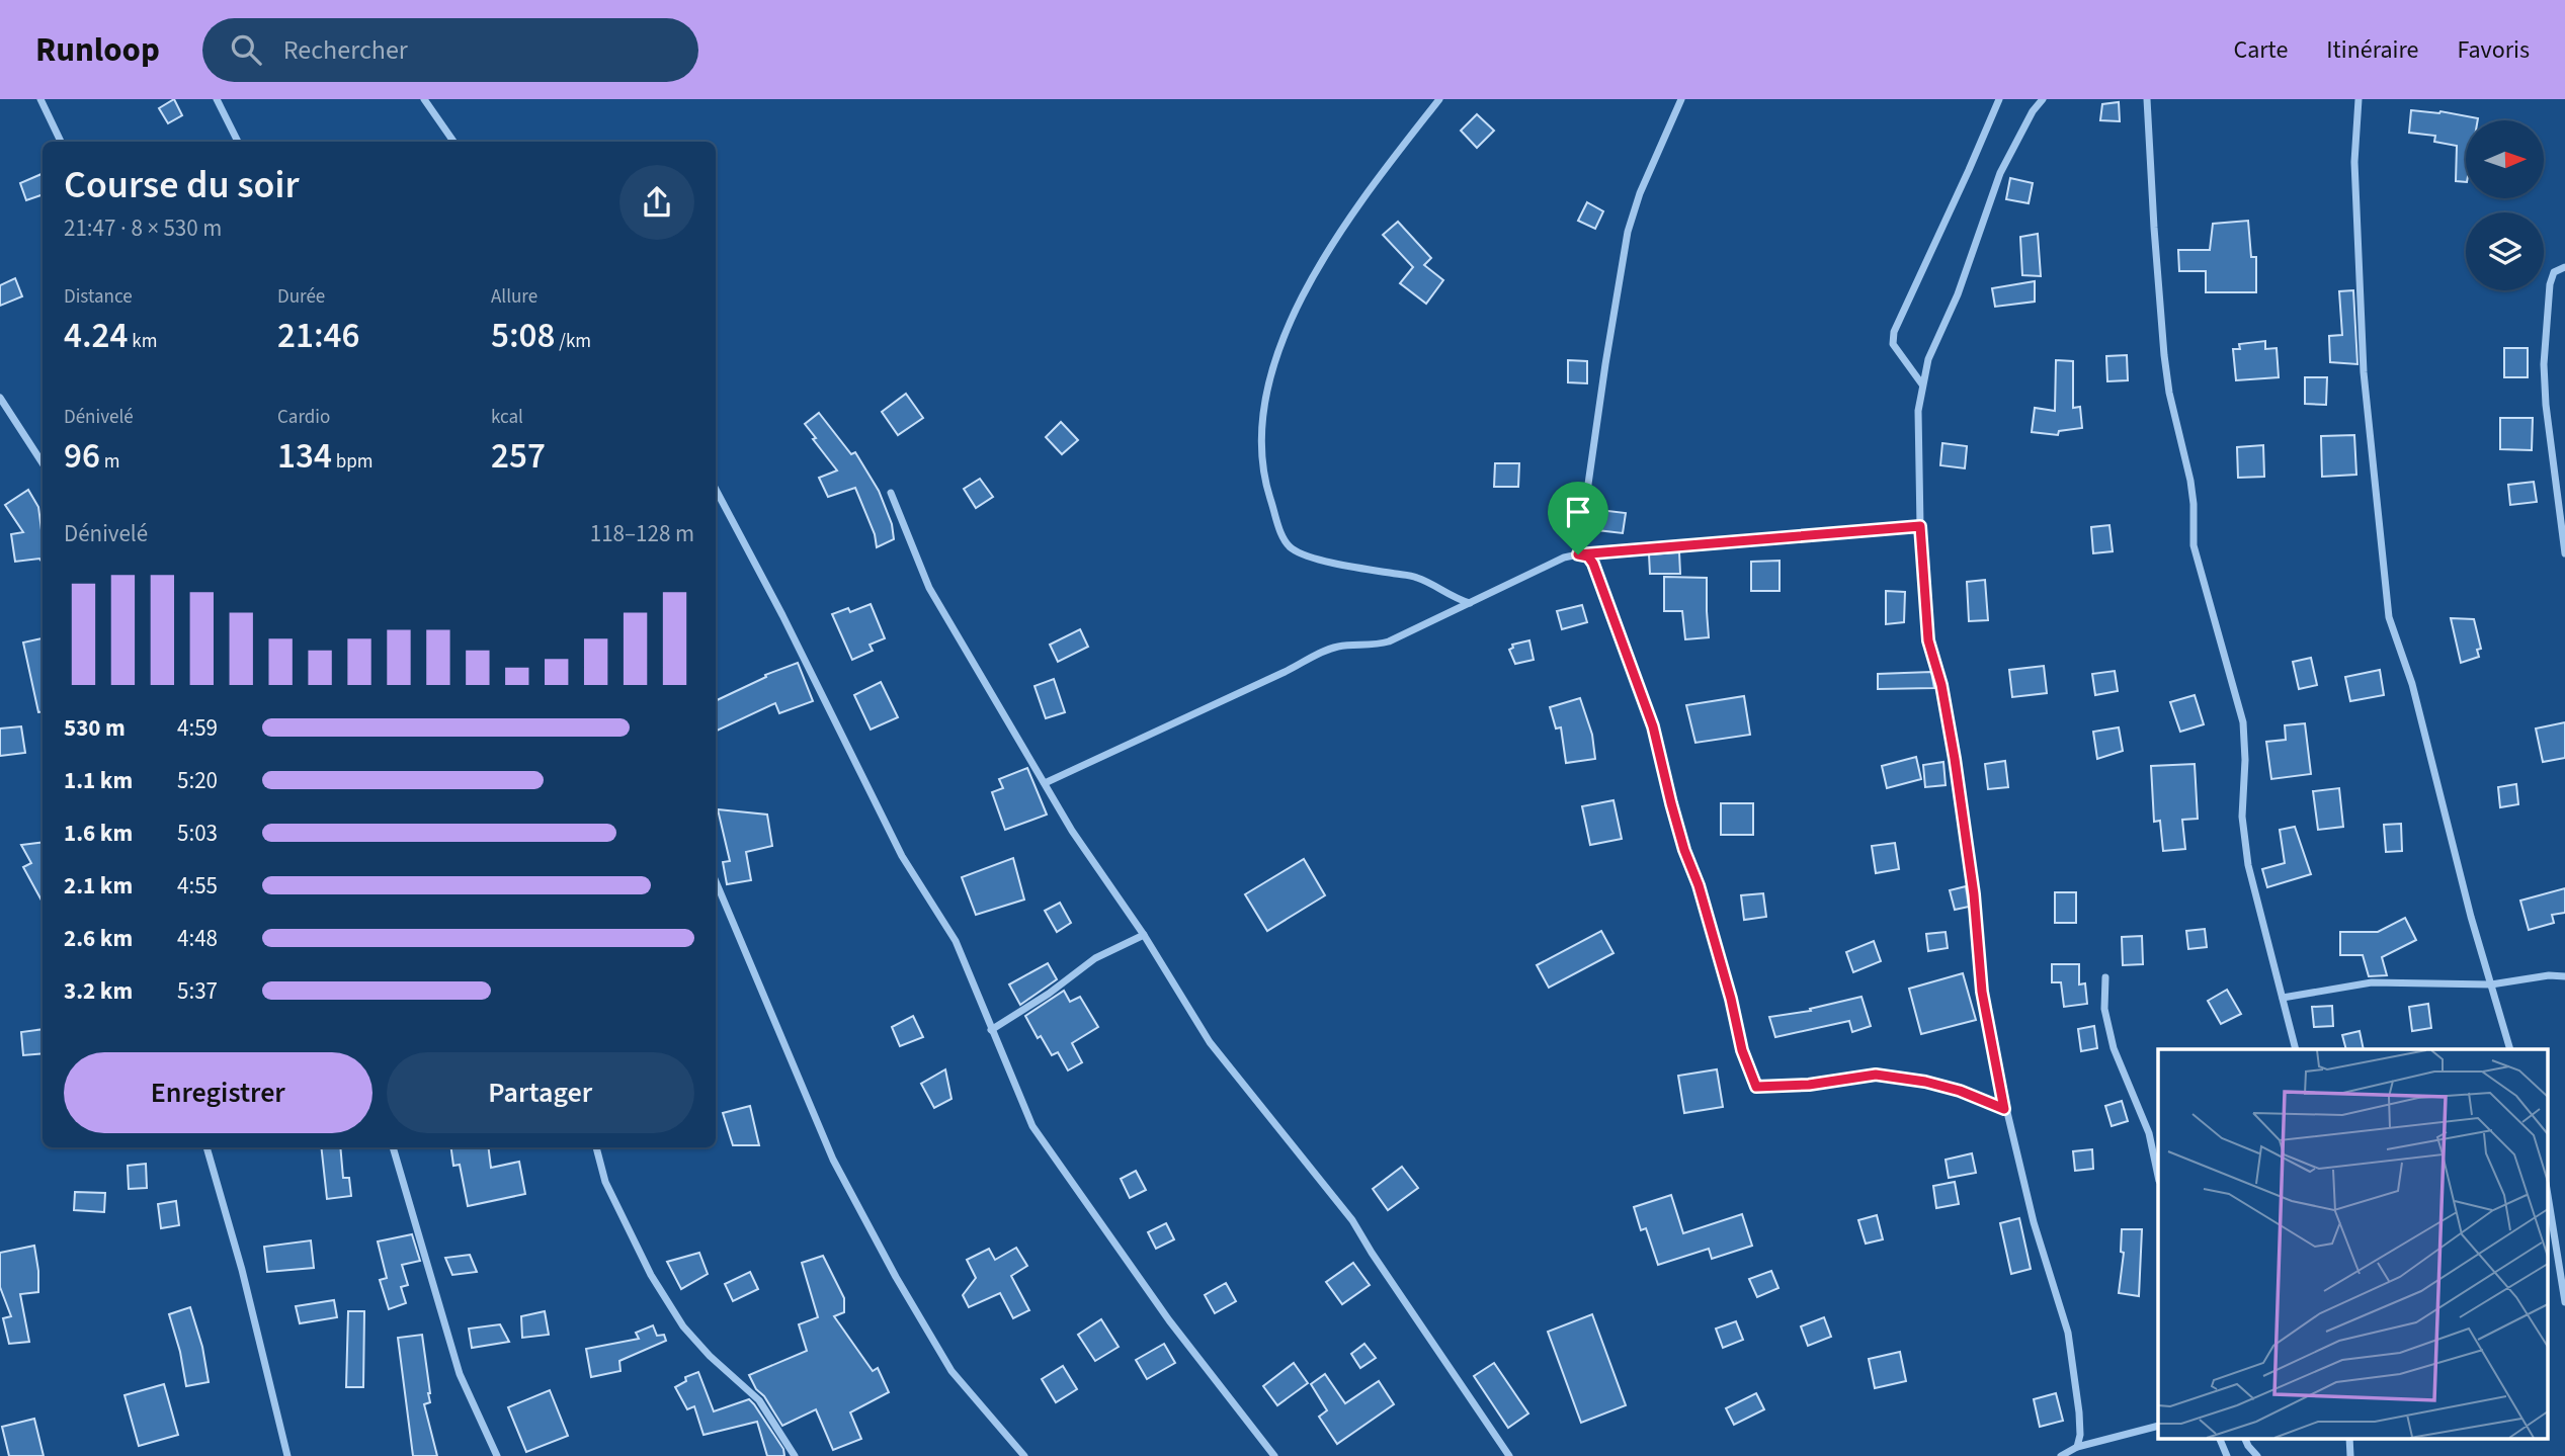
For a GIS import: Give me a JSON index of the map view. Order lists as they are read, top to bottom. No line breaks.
{"north":"right","page":{"header":"Runloop","search":"Rechercher","nav":["Carte","Itinéraire","Favoris"],"heading":["Course du soir","21:47 · 8 × 530 m"],"stats":[["Distance","4.24 km"],["Durée","21:46"],["Allure","5:08 /km"],["Dénivelé","96 m"],["Cardio","134 bpm"],["kcal","257"]],"chart":["Dénivelé","118–128 m"],"list":[{"name":"530 m","note":"4:59"},{"name":"1.1 km","note":"5:20"},{"name":"1.6 km","note":"5:03"},{"name":"2.1 km","note":"4:55"},{"name":"2.6 km","note":"4:48"},{"name":"3.2 km","note":"5:37"}],"buttons":["Enregistrer","Partager"]}}
